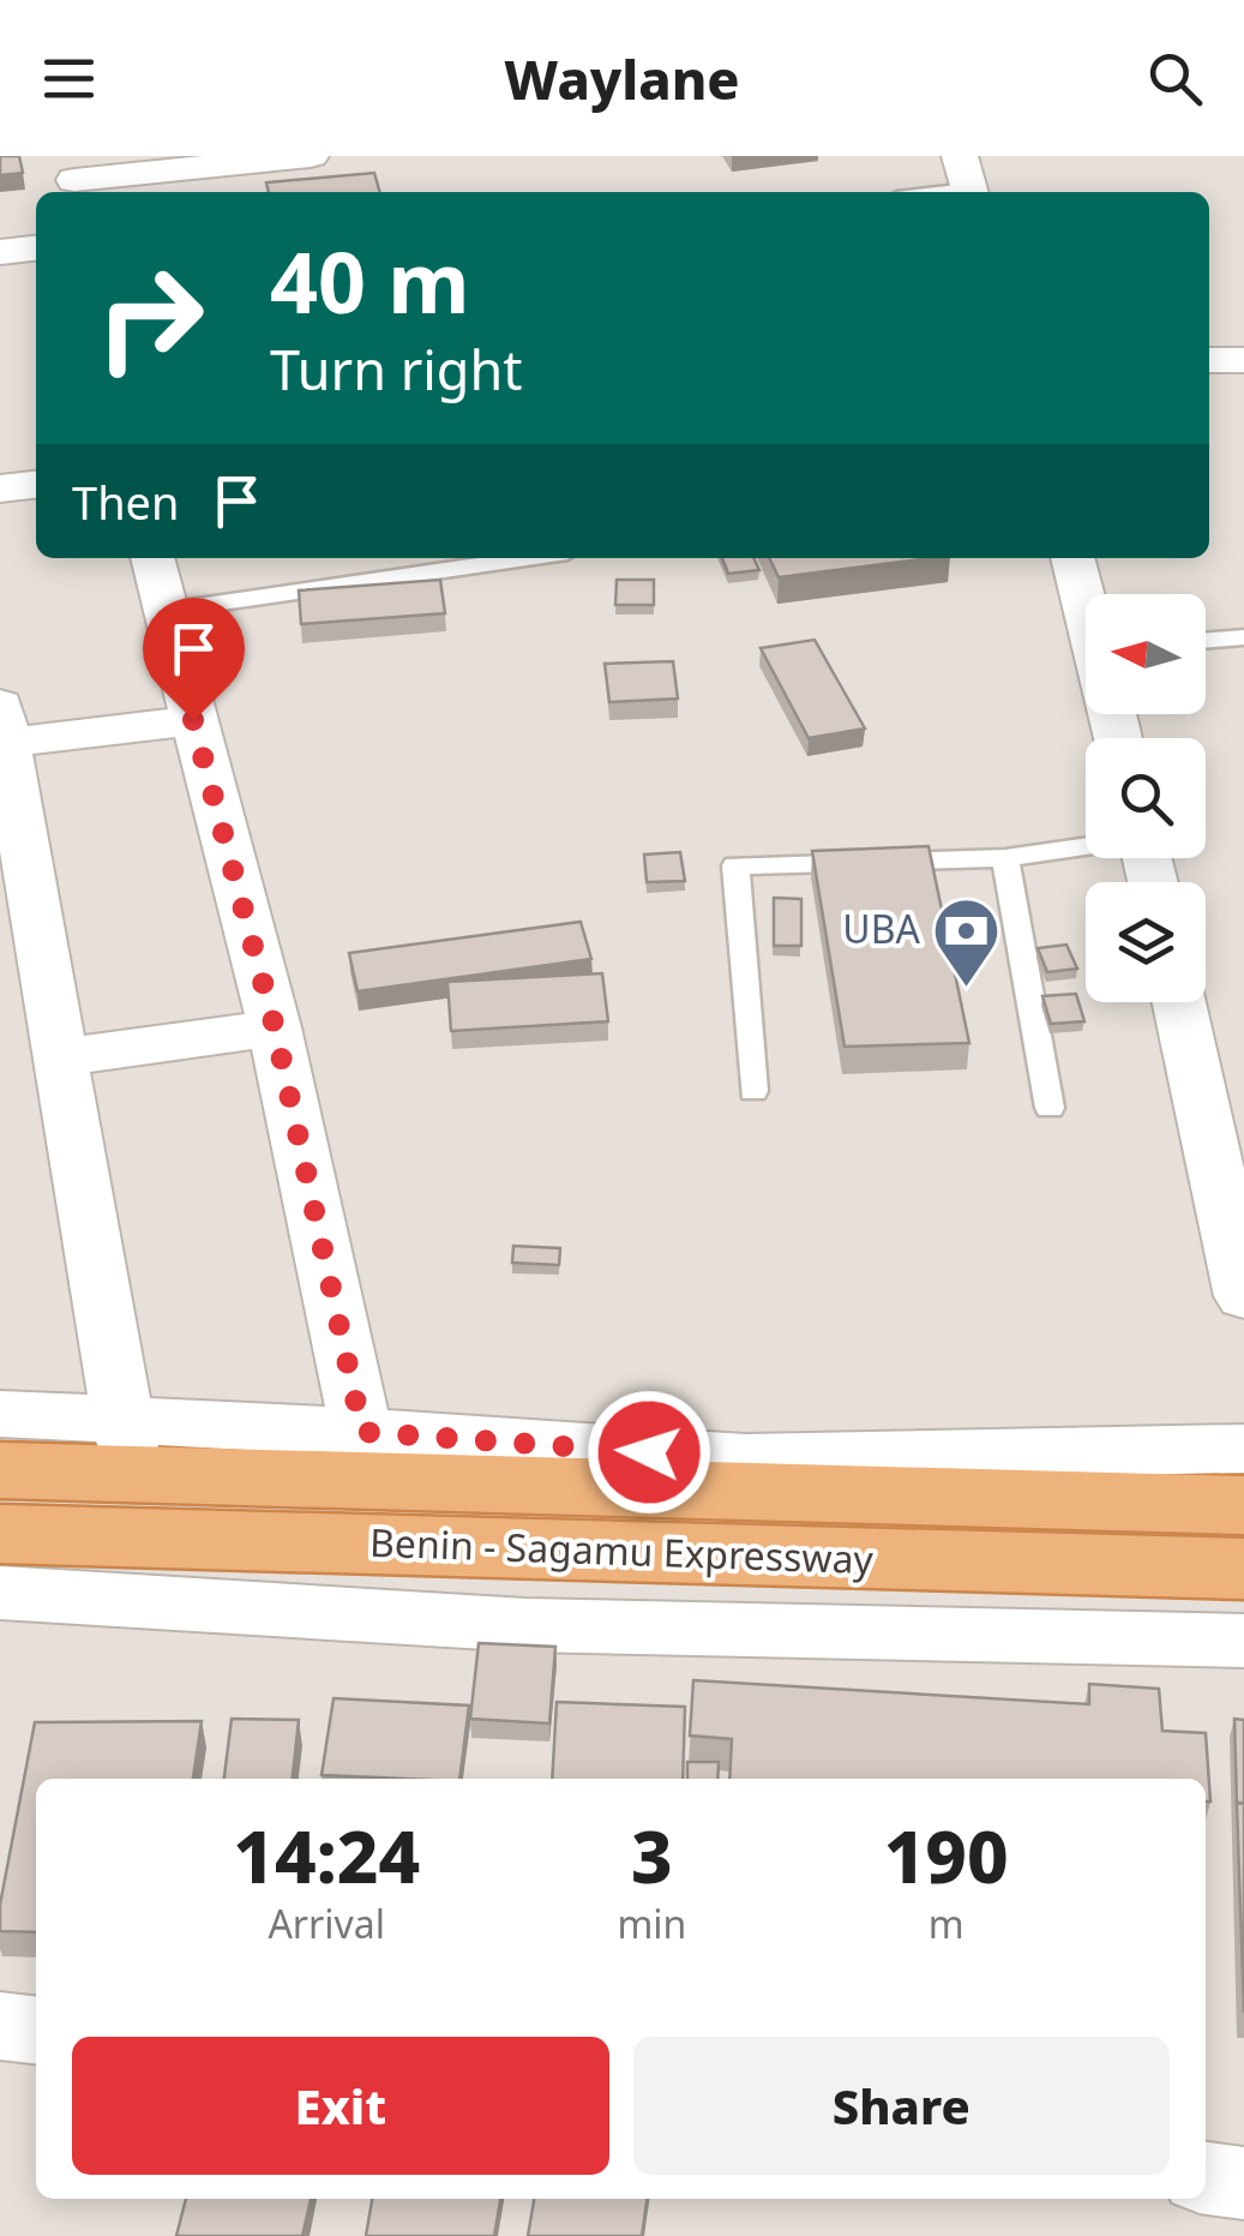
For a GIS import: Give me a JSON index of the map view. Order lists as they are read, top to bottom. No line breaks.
{"streets":{"highway":["Benin - Sagamu Expressway"]},"places":{"bank":["UBA"]},"north":"left","page":{"header":"Waylane","turn":["40 m","Turn right"],"then":"Then","eta":["14:24","Arrival","3","min","190","m"],"buttons":["Exit","Share"]}}
